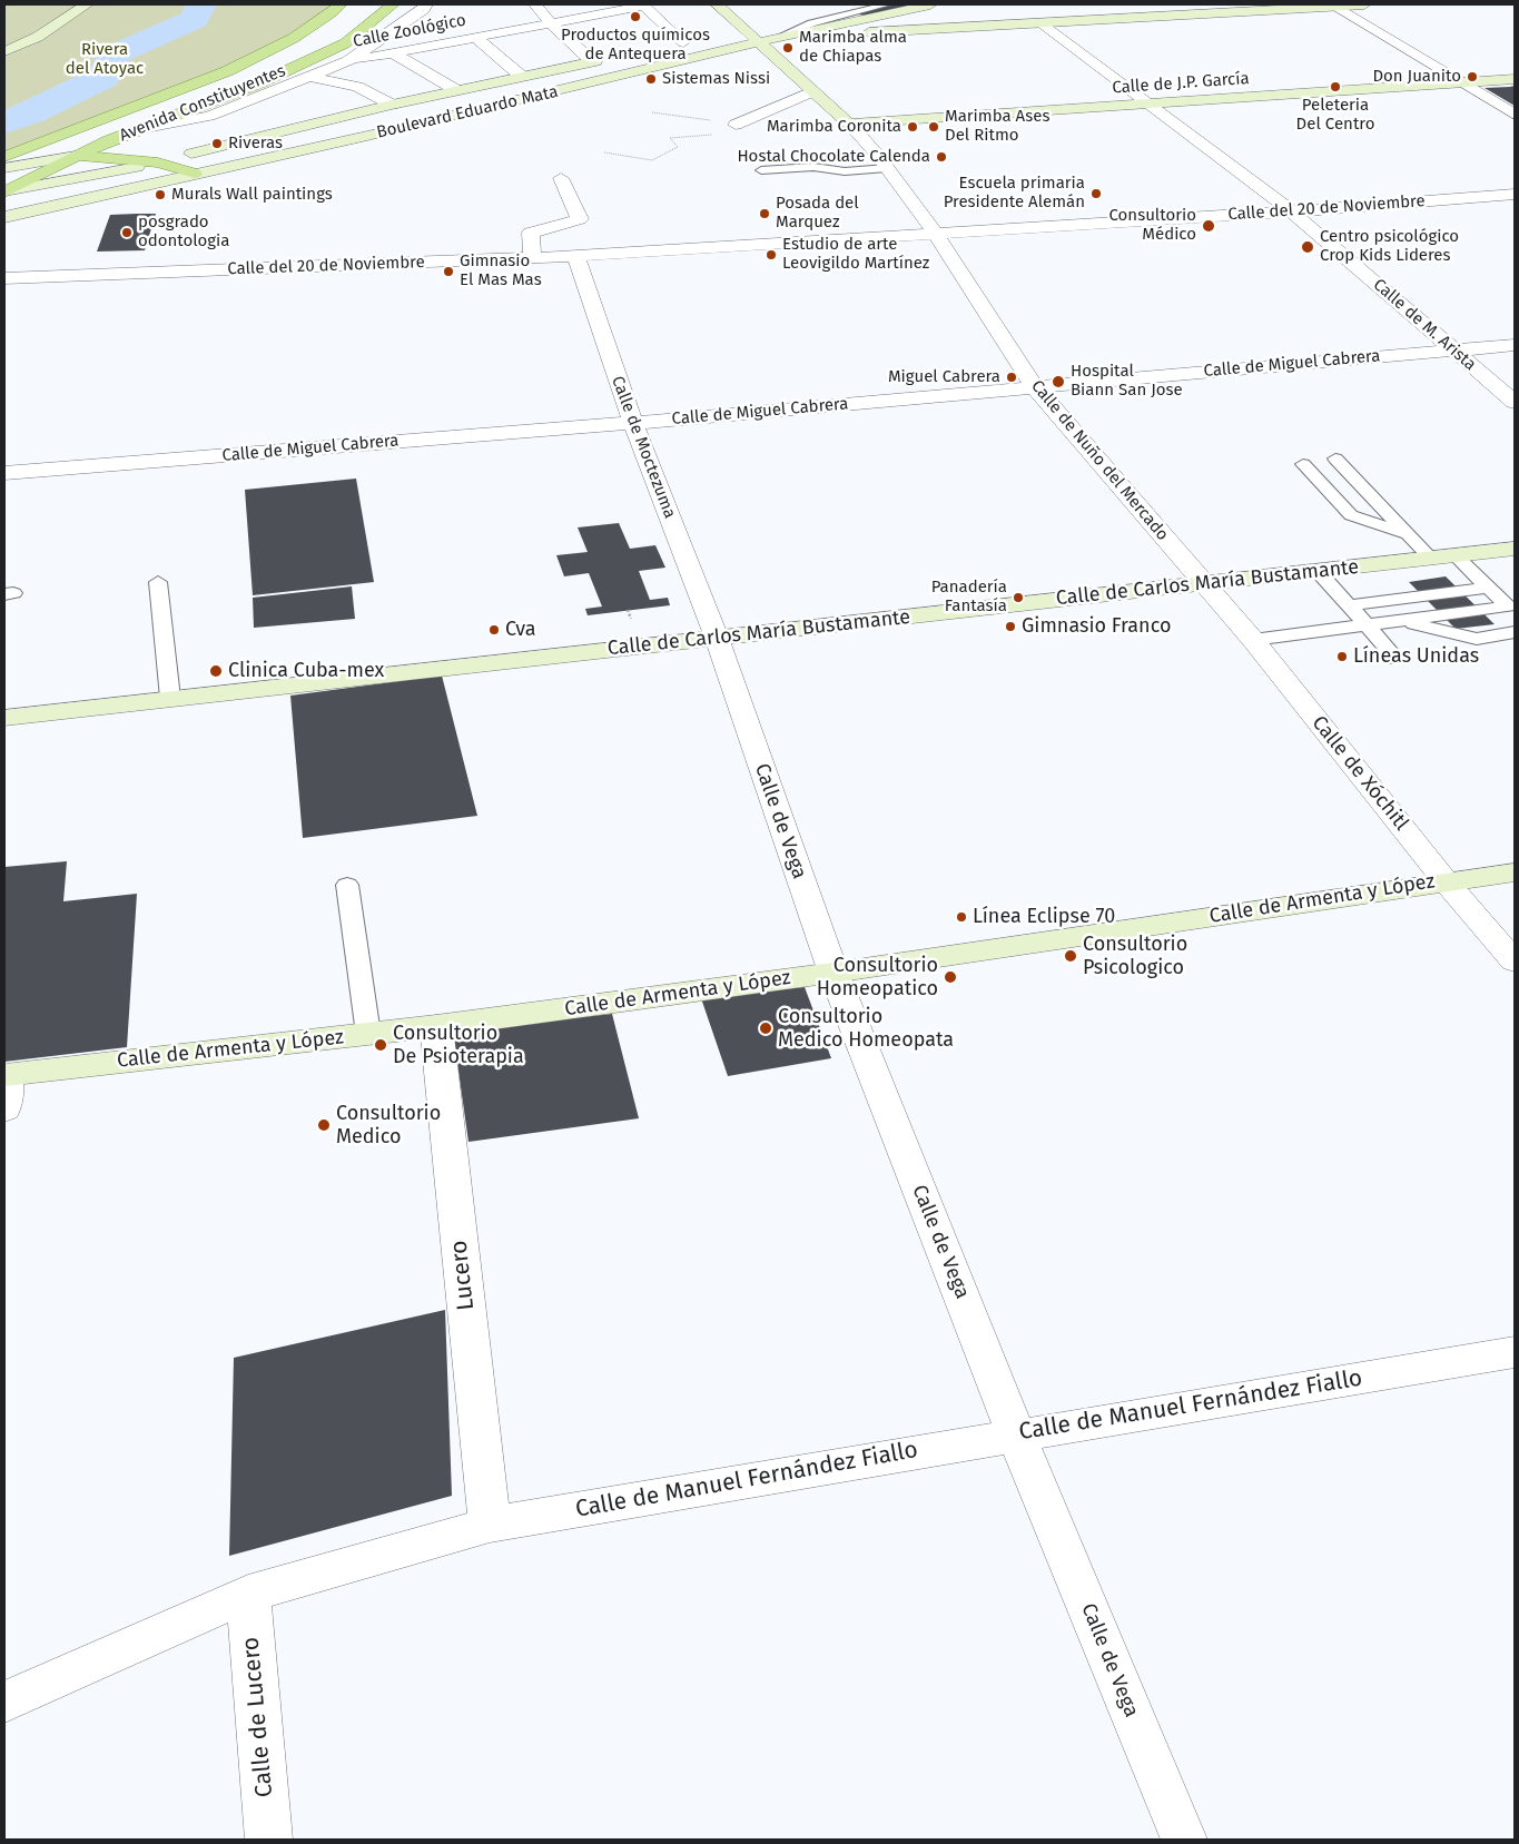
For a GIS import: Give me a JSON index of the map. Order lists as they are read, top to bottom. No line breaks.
{"streets":{"main road":["Avenida Constituyentes"],"street":["Calle Zoológico","Calle de J.P. García","Boulevard Eduardo Mata","Calle del 20 de Noviembre","Calle de M. Arista","Calle de Miguel Cabrera","Calle de Moctezuma","Calle de Nuño del Mercado","Calle de Carlos María Bustamante","Calle de Xóchitl","Calle de Vega","Calle de Armenta y López","Lucero","Calle de Manuel Fernández Fiallo","Calle de Lucero"]},"crossings":[["Calle de J.P. García","Calle de M. Arista"],["Calle de J.P. García","Calle de Nuño del Mercado"],["Avenida Constituyentes","Boulevard Eduardo Mata"],["Boulevard Eduardo Mata","Calle de Nuño del Mercado"],["Calle del 20 de Noviembre","Calle de M. Arista"],["Calle del 20 de Noviembre","Calle de Moctezuma"],["Calle del 20 de Noviembre","Calle de Nuño del Mercado"],["Calle de M. Arista","Calle de Miguel Cabrera"],["Calle de Miguel Cabrera","Calle de Moctezuma"],["Calle de Miguel Cabrera","Calle de Nuño del Mercado"],["Calle de Moctezuma","Calle de Carlos María Bustamante"],["Calle de Moctezuma","Calle de Vega"],["Calle de Nuño del Mercado","Calle de Carlos María Bustamante"],["Calle de Nuño del Mercado","Calle de Xóchitl"],["Calle de Carlos María Bustamante","Calle de Xóchitl"],["Calle de Carlos María Bustamante","Calle de Vega"],["Calle de Xóchitl","Calle de Armenta y López"],["Calle de Vega","Calle de Armenta y López"],["Calle de Vega","Calle de Manuel Fernández Fiallo"],["Calle de Armenta y López","Lucero"],["Lucero","Calle de Manuel Fernández Fiallo"],["Calle de Manuel Fernández Fiallo","Calle de Lucero"]],"parks":["Rivera del Atoyac"],"places":["Productos químicos de Antequera","Marimba alma de Chiapas","Don Juanito","Sistemas Nissi","Peleteria Del Centro","Marimba Coronita","Marimba Ases Del Ritmo","Riveras","Hostal Chocolate Calenda","Escuela primaria Presidente Alemán","Murals Wall paintings","Posada del Marquez","Consultorio Médico","posgrado odontologia","Centro psicológico Crop Kids Lideres","Estudio de arte Leovigildo Martínez","Gimnasio El Mas Mas","Miguel Cabrera","Hospital Biann San Jose","Panadería Fantasía","Gimnasio Franco","Cva","Líneas Unidas","Clinica Cuba-mex","Línea Eclipse 70","Consultorio Psicologico","Consultorio Homeopatico","Consultorio Medico Homeopata","Consultorio De Psioterapia","Consultorio Medico"]}
